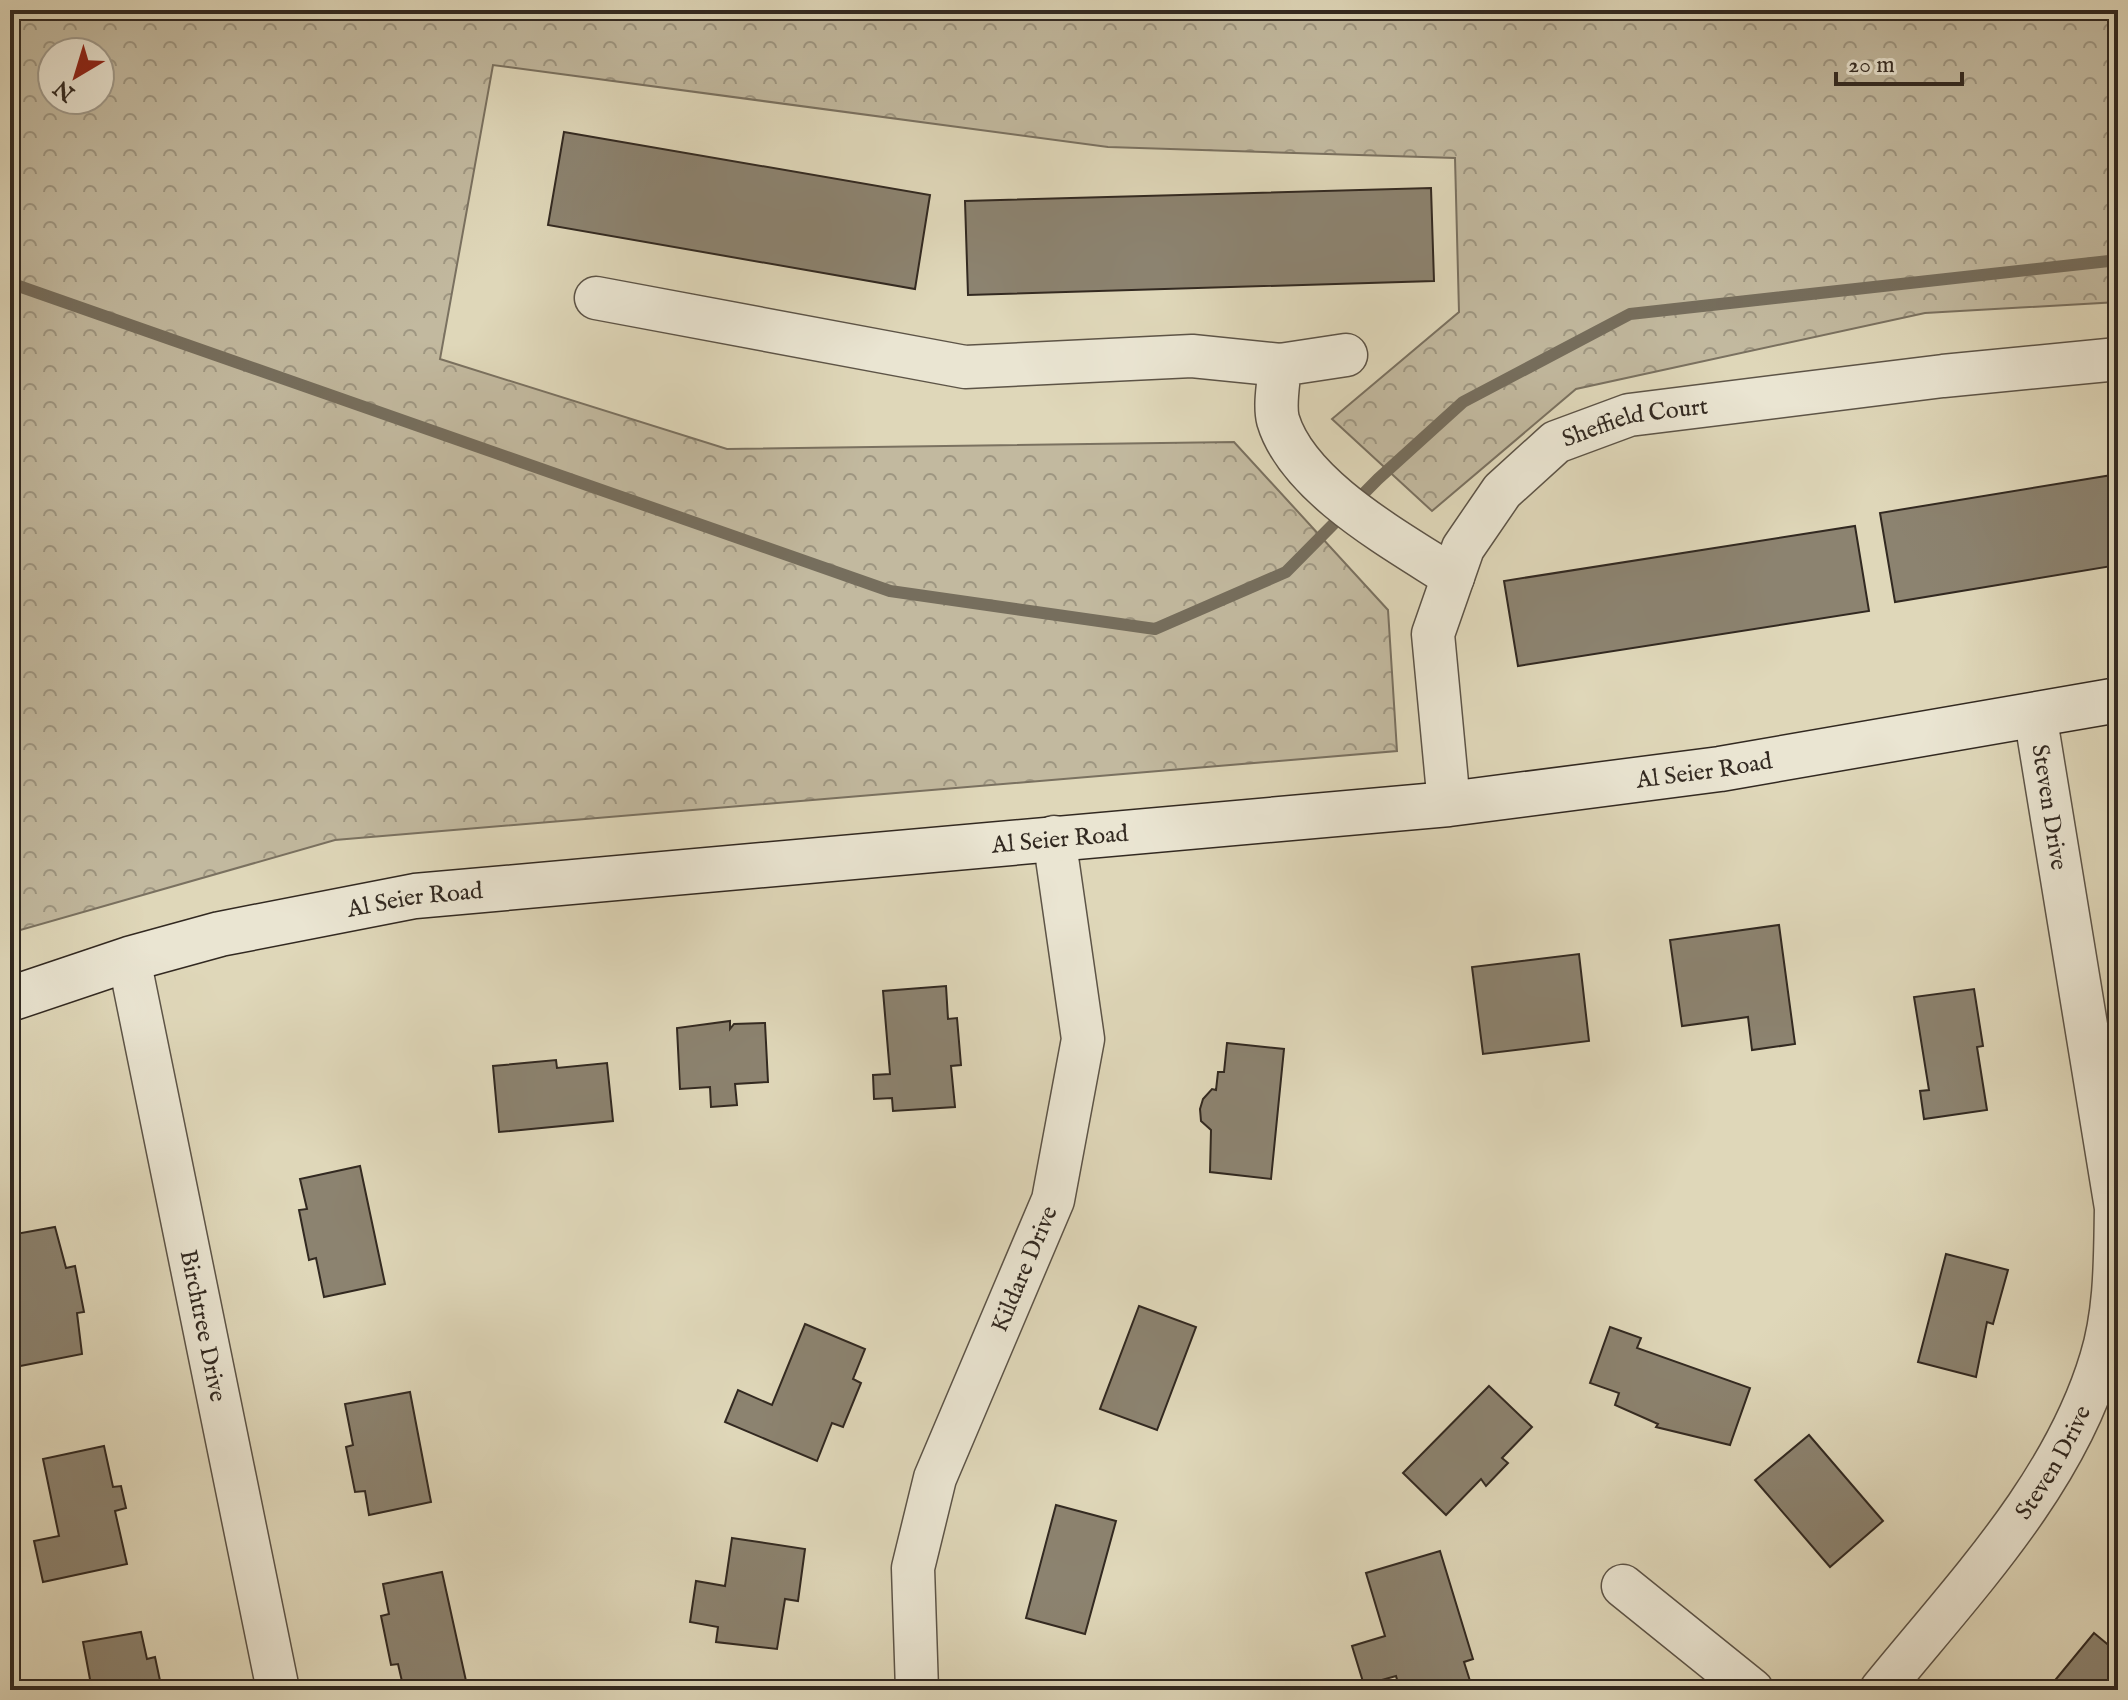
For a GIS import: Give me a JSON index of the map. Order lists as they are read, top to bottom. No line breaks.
{"streets":{"street":["Sheffield Court","Al Seier Road","Steven Drive","Kildare Drive","Birchtree Drive"]},"crossings":[["Sheffield Court","Al Seier Road"],["Al Seier Road","Steven Drive"],["Al Seier Road","Kildare Drive"],["Al Seier Road","Birchtree Drive"]],"scale_bar":"20 m","north":"bottom left"}
